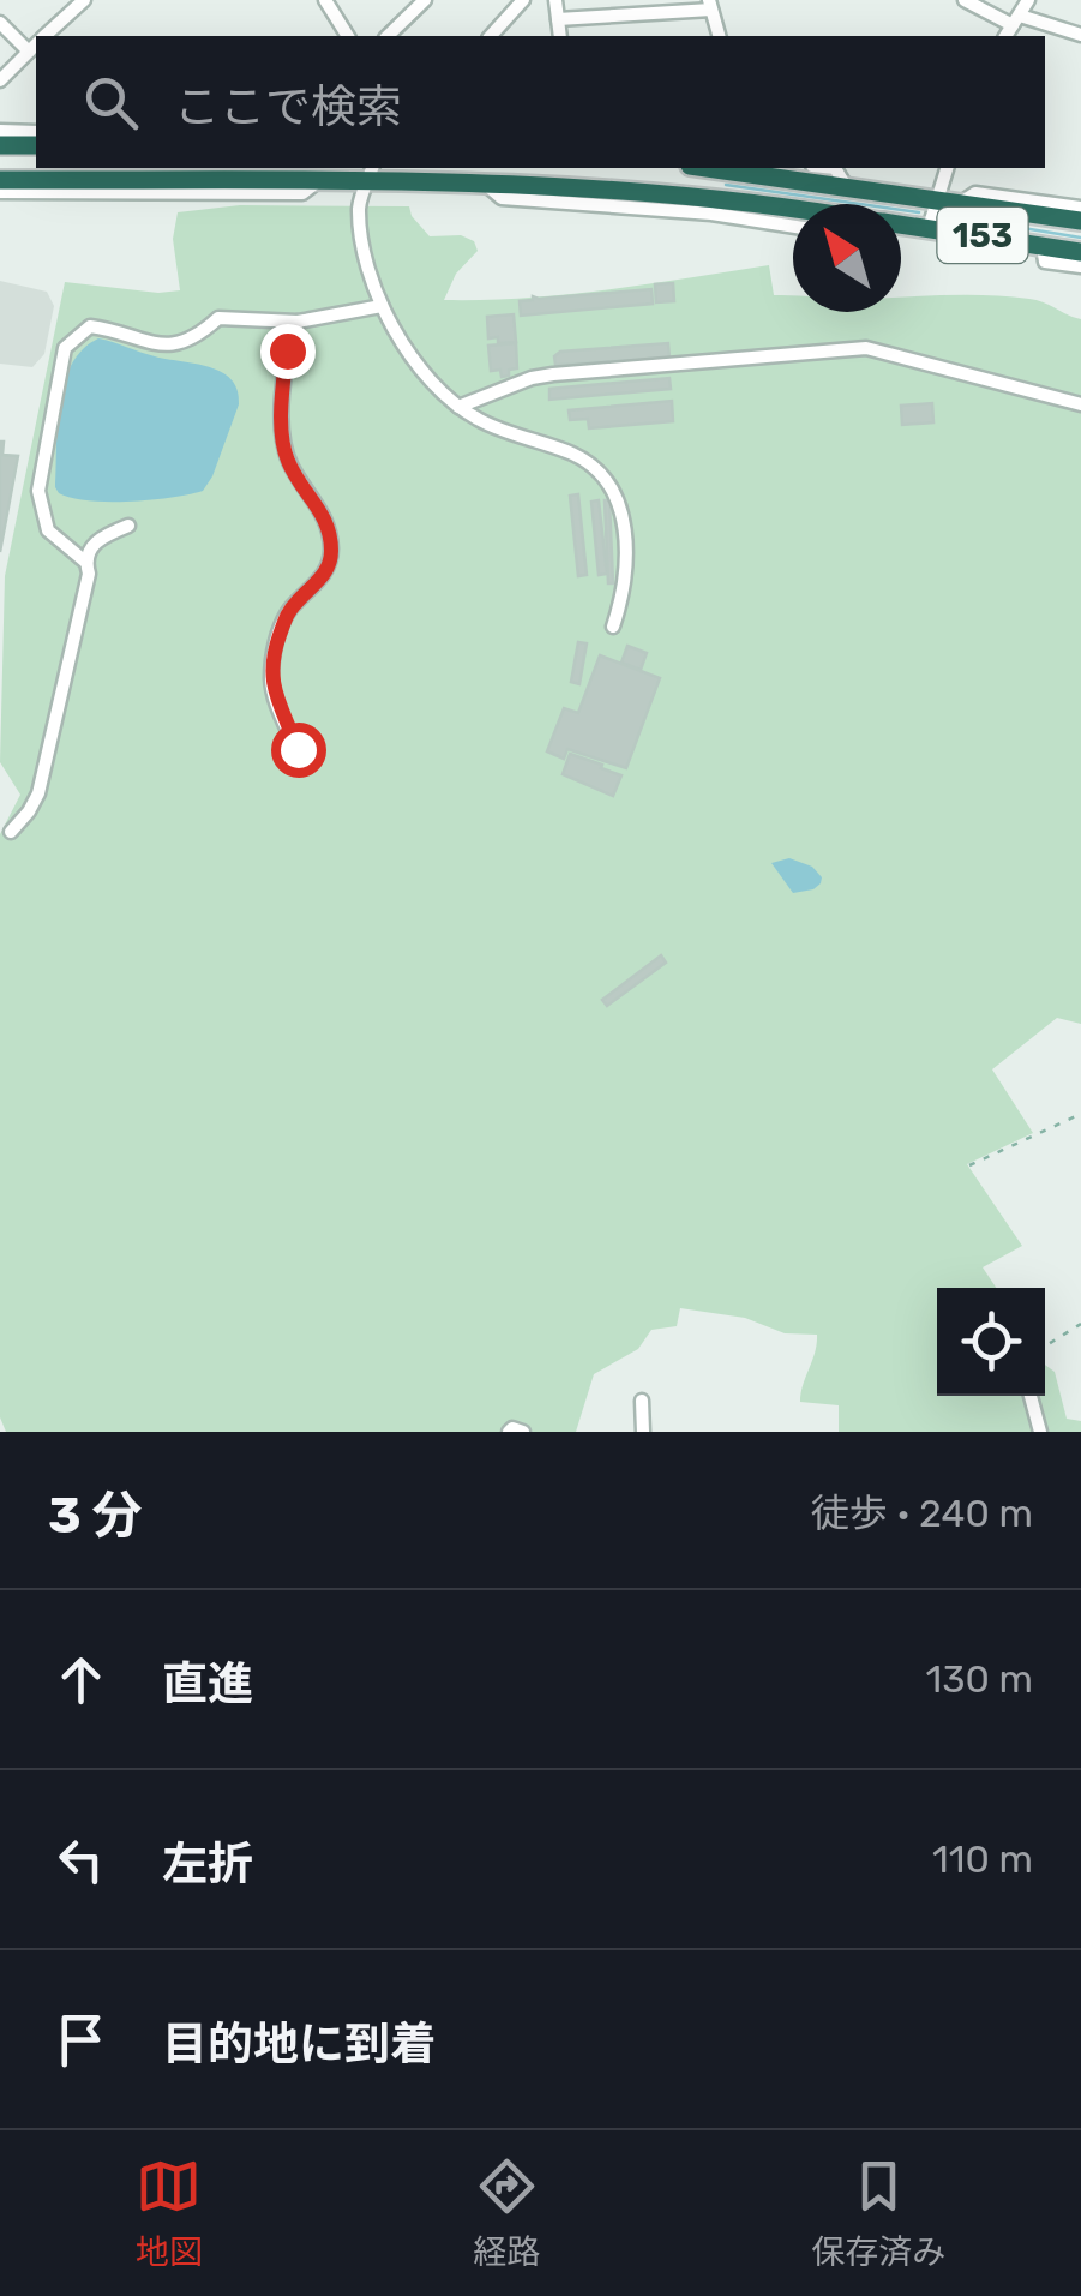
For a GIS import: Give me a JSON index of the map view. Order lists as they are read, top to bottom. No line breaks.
{"streets":{"highway":["153"]},"north":"top left","page":{"search":"ここで検索","heading":["3 分","徒歩 · 240 m"],"list":[["直進","130 m"],["左折","110 m"],"目的地に到着"],"nav":["地図","経路","保存済み"]}}
